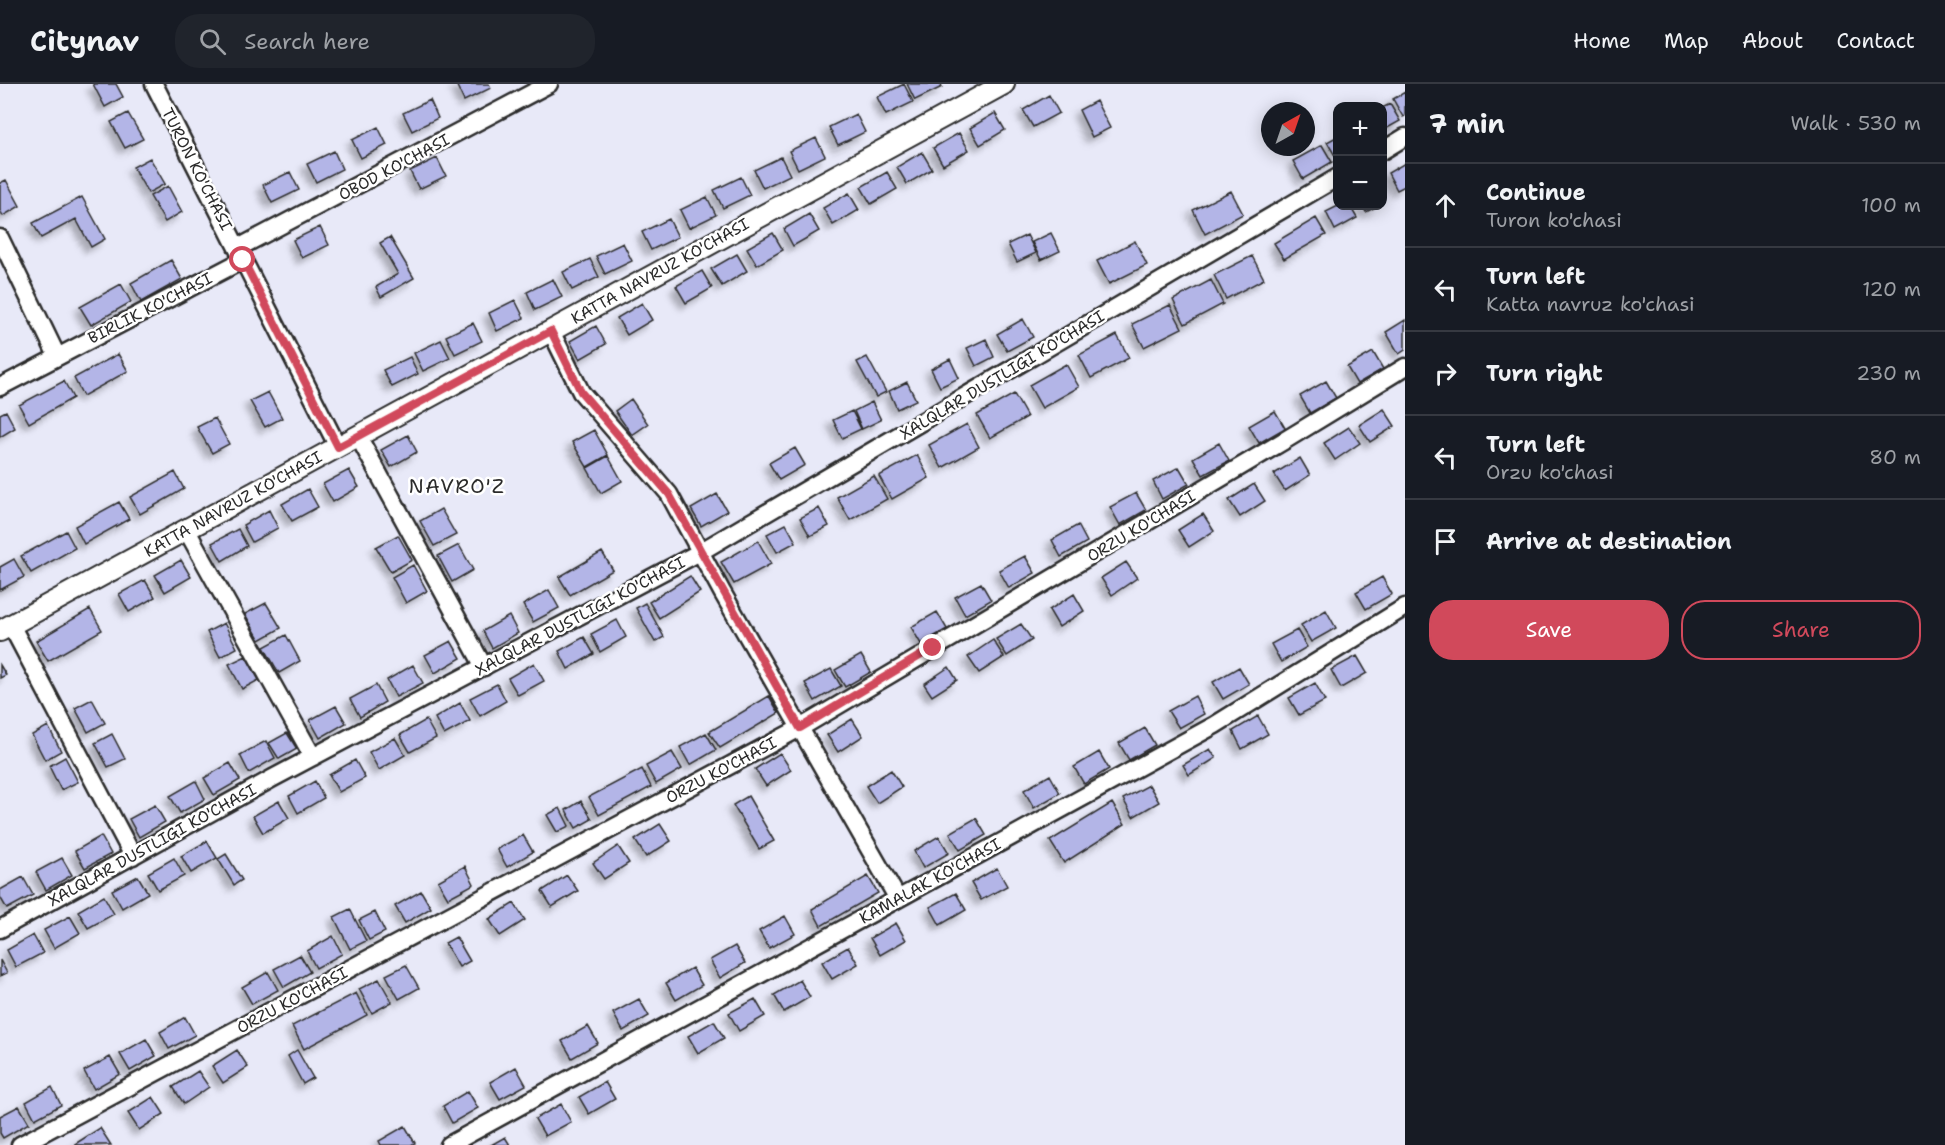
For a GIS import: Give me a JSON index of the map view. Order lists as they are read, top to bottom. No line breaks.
{"streets":{"street":["OBOD KO'CHASI","TURON KO'CHASI","KATTA NAVRUZ KO'CHASI","BIRLIK KO'CHASI","XALQLAR DUSTLIGI KO'CHASI","ORZU KO'CHASI","KAMALAK KO'CHASI"]},"crossings":[["OBOD KO'CHASI","TURON KO'CHASI"],["OBOD KO'CHASI","BIRLIK KO'CHASI"],["TURON KO'CHASI","KATTA NAVRUZ KO'CHASI"],["TURON KO'CHASI","BIRLIK KO'CHASI"]],"districts":["NAVRO'Z"],"north":"top right","page":{"header":"Citynav","search":"Search here","nav":["Home","Map","About","Contact"],"heading":["7 min","Walk · 530 m"],"map_buttons":["+","−"],"list":[["Continue","Turon ko'chasi","100 m"],["Turn left","Katta navruz ko'chasi","120 m"],["Turn right","230 m"],["Turn left","Orzu ko'chasi","80 m"],"Arrive at destination"],"buttons":["Save","Share"]}}
